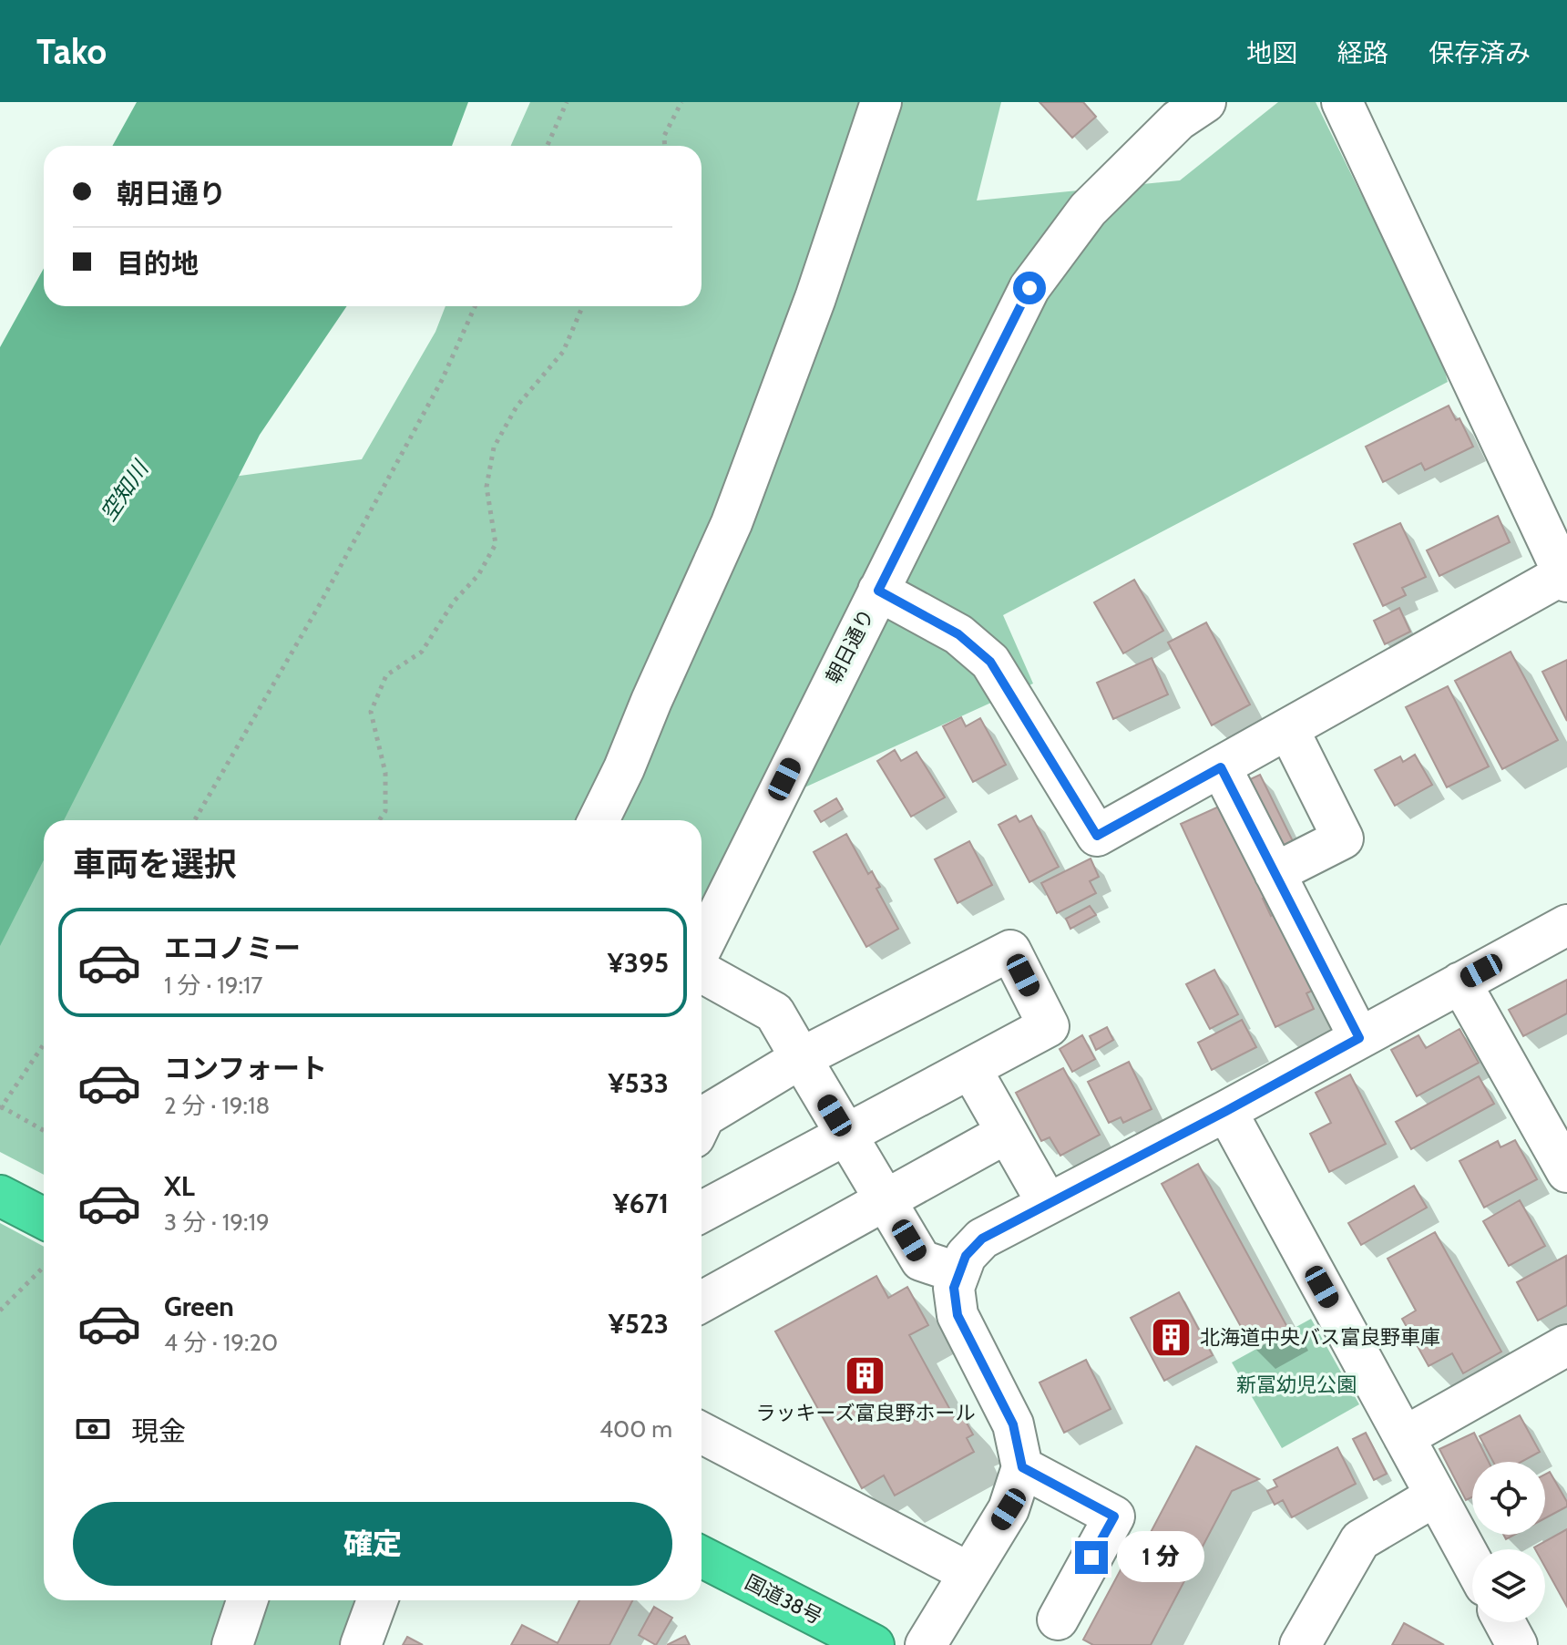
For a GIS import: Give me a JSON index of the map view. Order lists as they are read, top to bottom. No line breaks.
{"streets":{"highway":["国道38号"],"street":["朝日通り"]},"water":["空知川"],"parks":["新冨幼児公園"],"places":{"building":["北海道中央バス富良野車庫","ラッキーズ富良野ホール"]},"page":{"header":"Tako","nav":["地図","経路","保存済み"],"banner":["朝日通り","目的地"],"heading":"車両を選択","list":[{"name":"エコノミー","note":"1 分 · 19:17","value":"¥395"},{"name":"コンフォート","note":"2 分 · 19:18","value":"¥533"},{"name":"XL","note":"3 分 · 19:19","value":"¥671"},{"name":"Green","note":"4 分 · 19:20","value":"¥523"}],"pay":["現金","400 m"],"buttons":"確定","bubble":"1 分"}}
